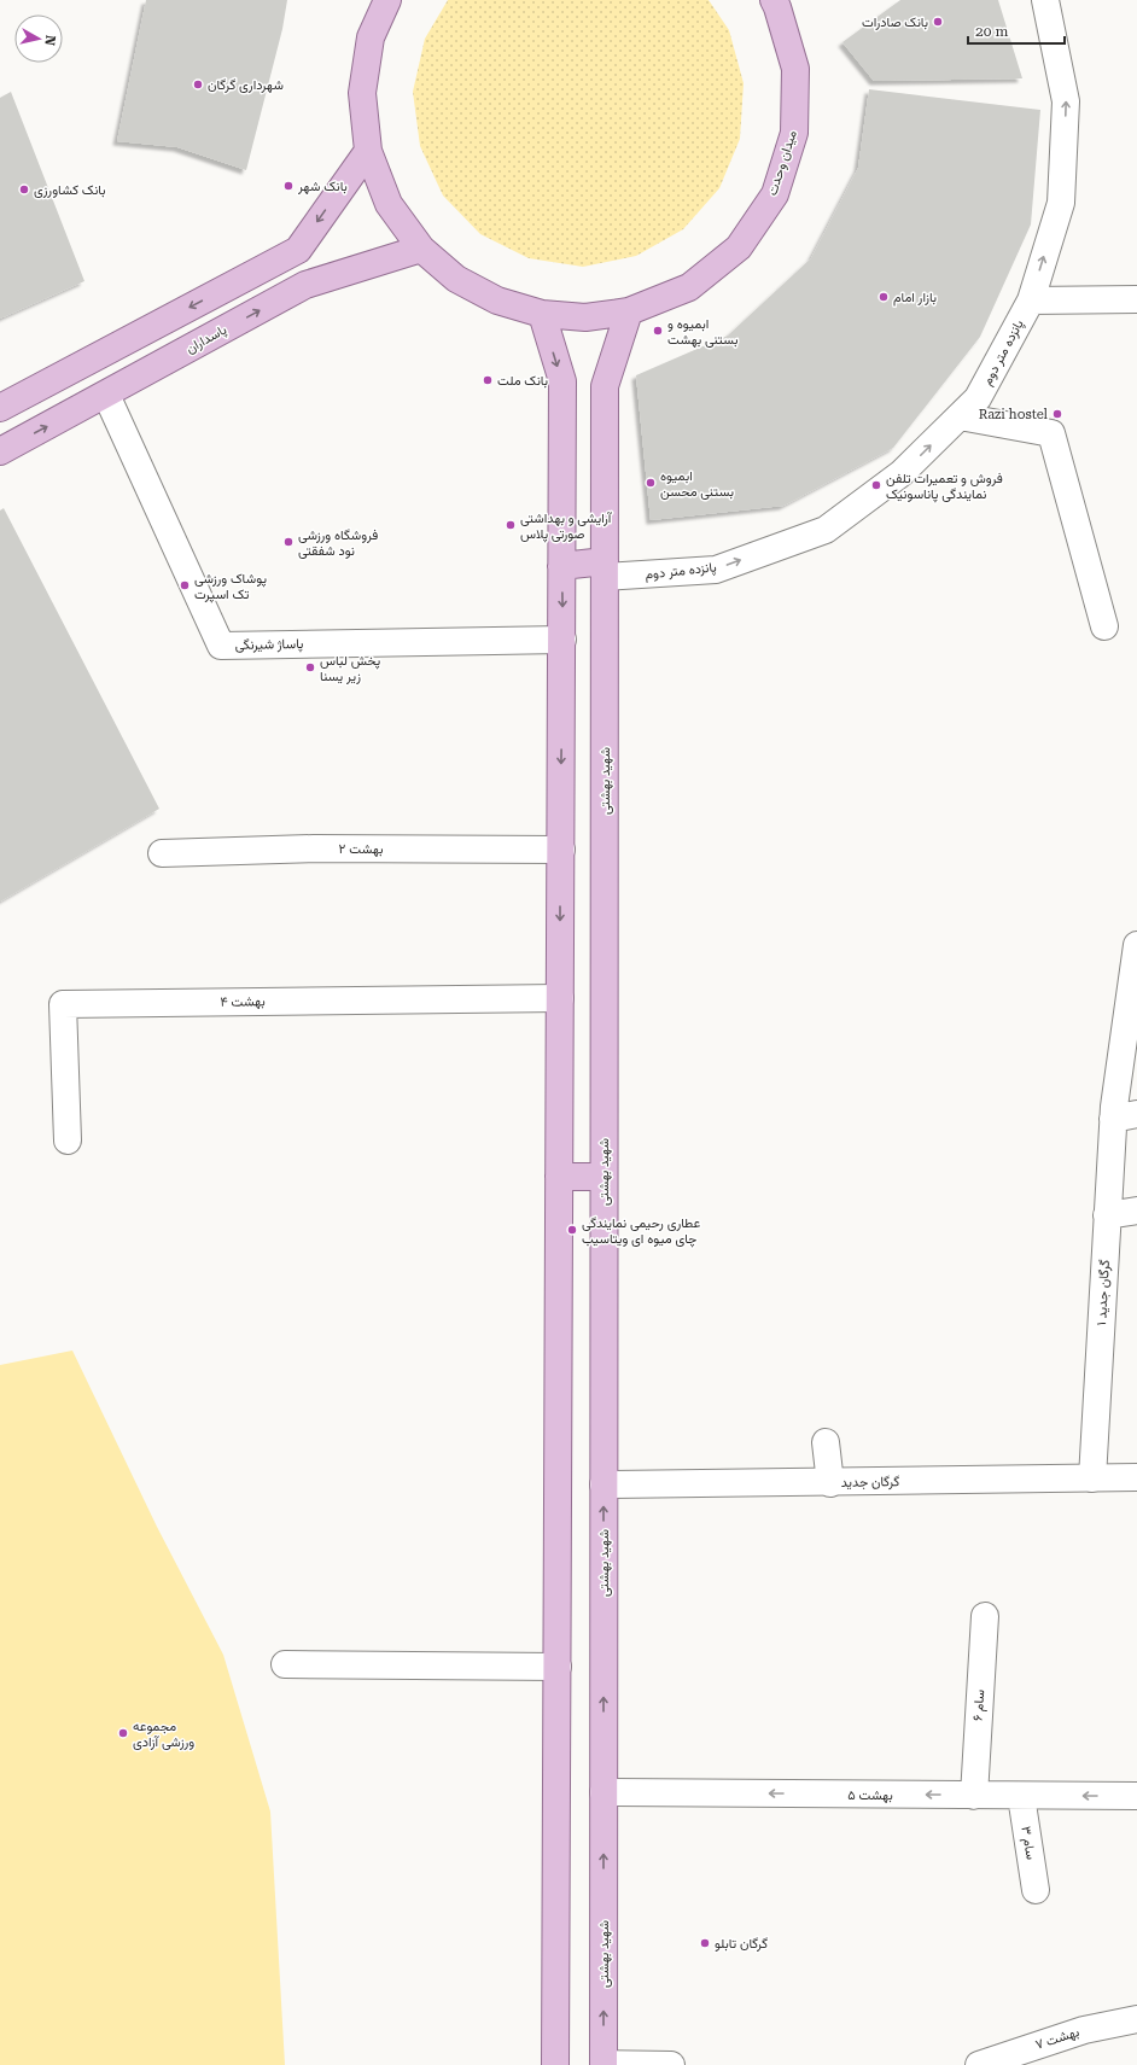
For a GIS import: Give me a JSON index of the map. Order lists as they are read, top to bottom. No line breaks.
{"streets":{"main road":["میدان وحدت","پاسداران","شهید بهشتی"],"street":["پانزده متر دوم","پاساژ شیرنگی","بهشت ۲","۴ بهشت","گرگان جدید ۱","گرگان جدید","۶ سام","بهشت ۵","۳ سام","بهشت ۷"]},"crossings":[["میدان وحدت","پاسداران"],["میدان وحدت","شهید بهشتی"],["پاسداران","پاساژ شیرنگی"],["پانزده متر دوم","شهید بهشتی"],["شهید بهشتی","گرگان جدید"],["شهید بهشتی","بهشت ۵"],["گرگان جدید ۱","گرگان جدید"],["۶ سام","بهشت ۵"],["بهشت ۵","۳ سام"]],"one_way":["پانزده متر دوم","بهشت ۵"],"places":["بانک صادرات","شهرداری گرگان","بانک شهر","بانک کشاورزی","بازار امام","ابمیوه و بستنی بهشت","بانک ملت","Razi hostel","ابمیوه بستنی محسن","فروش و تعمیرات تلفن نمایندگی پاناسونیک","آرایشی و بهداشتی صورتی پلاس","فروشگاه ورزشی نود شفقتی","پوشاک ورزشی تک اسپرت","پخش لباس زیر یسنا","عطاری رحیمی نمایندگی چای میوه ای ویتاسیب","مجموعه ورزشی آزادی","گرگان تابلو"],"scale_bar":"20 m","north":"right"}
